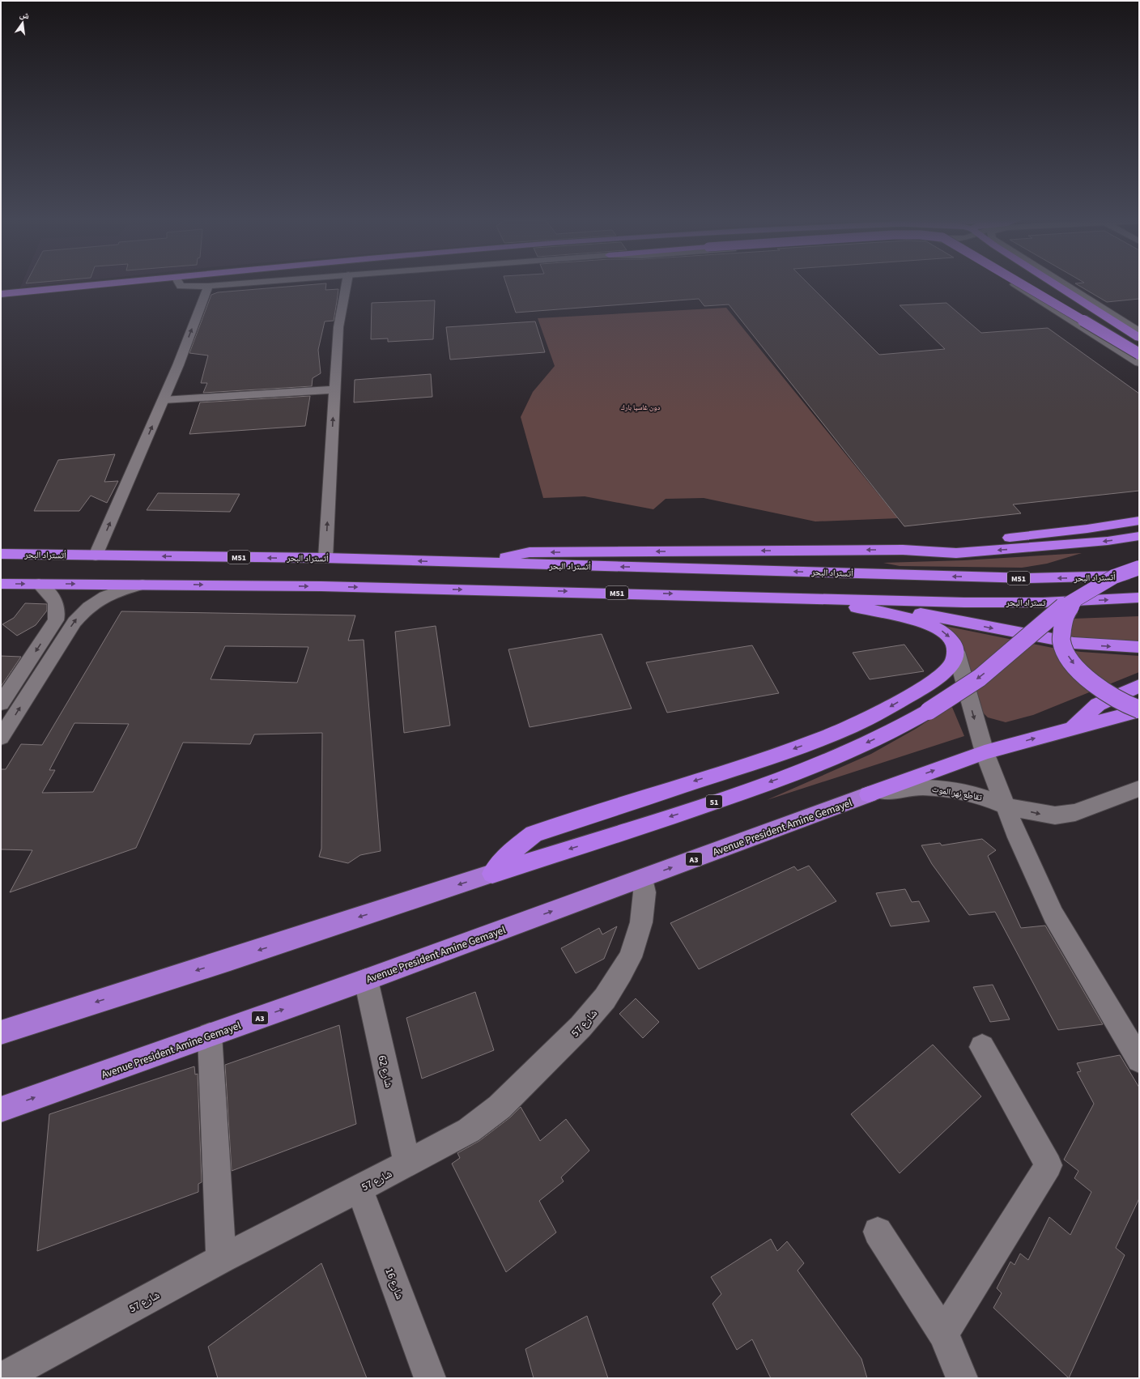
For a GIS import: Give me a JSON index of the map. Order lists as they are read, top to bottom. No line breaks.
{"streets":{"highway":["أتستراد البحر","M51","تستراد البحر","51","Avenue President Amine Gemayel","A3"],"street":["تقاطع نهر الموت","شارع 57","شارع 62","شارع 16"]},"crossings":[["M51","تستراد البحر"],["تقاطع نهر الموت","Avenue President Amine Gemayel"],["Avenue President Amine Gemayel","شارع 57"],["Avenue President Amine Gemayel","شارع 62"],["شارع 57","شارع 62"],["شارع 57","شارع 16"]],"one_way":["تقاطع نهر الموت"],"parks":["دون غاسيا بارك"],"north":"top"}
